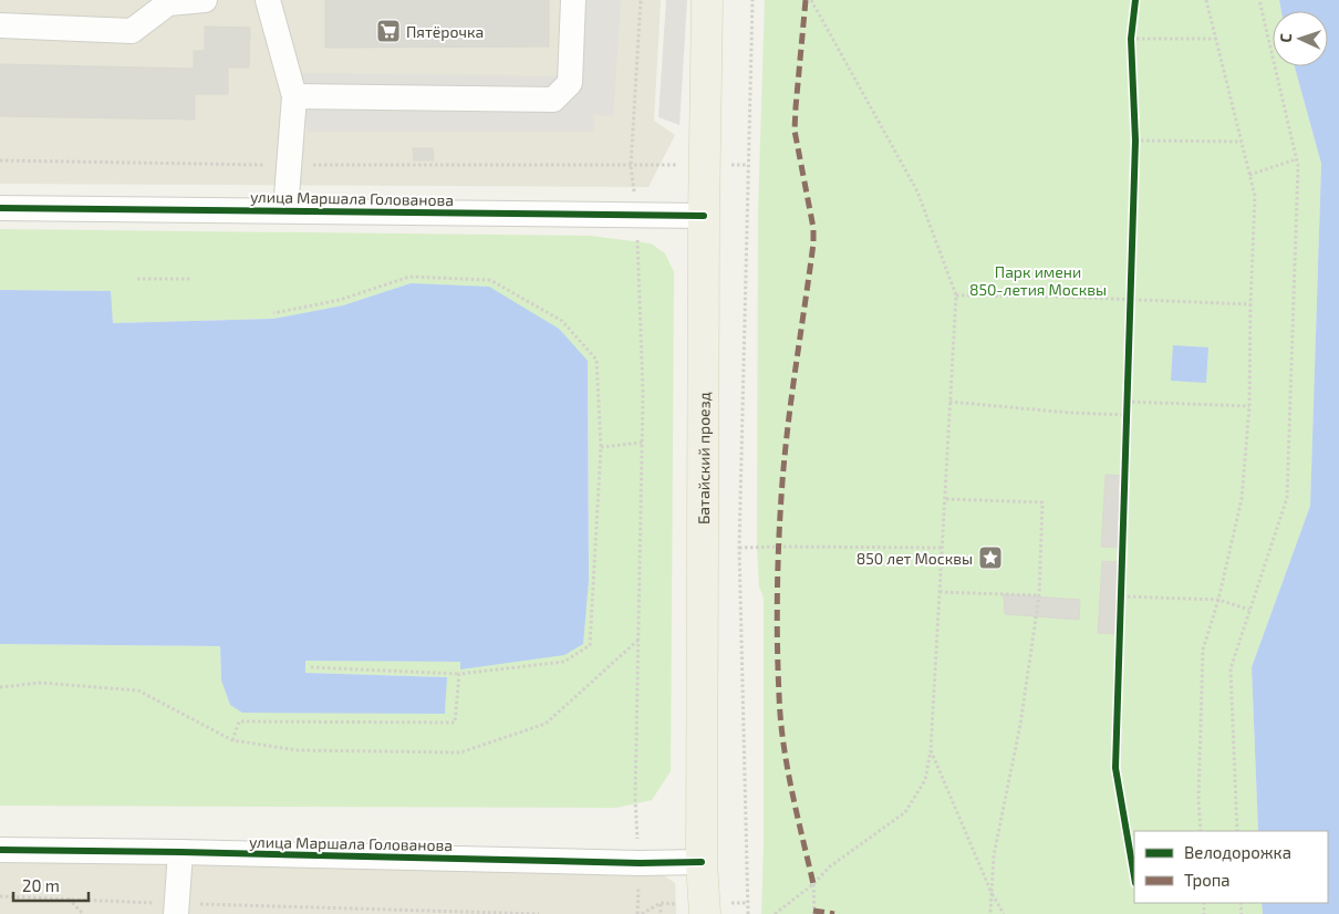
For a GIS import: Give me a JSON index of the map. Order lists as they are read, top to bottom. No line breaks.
{"streets":{"main road":["Батайский проезд"],"street":["улица Маршала Голованова"]},"crossings":[["улица Маршала Голованова","Батайский проезд"]],"parks":["Парк имени 850-летия Москвы"],"places":{"supermarket":["Пятёрочка"],"place":["850 лет Москвы"]},"legend":["Велодорожка","Тропа"],"scale_bar":"20 m","north":"left"}
